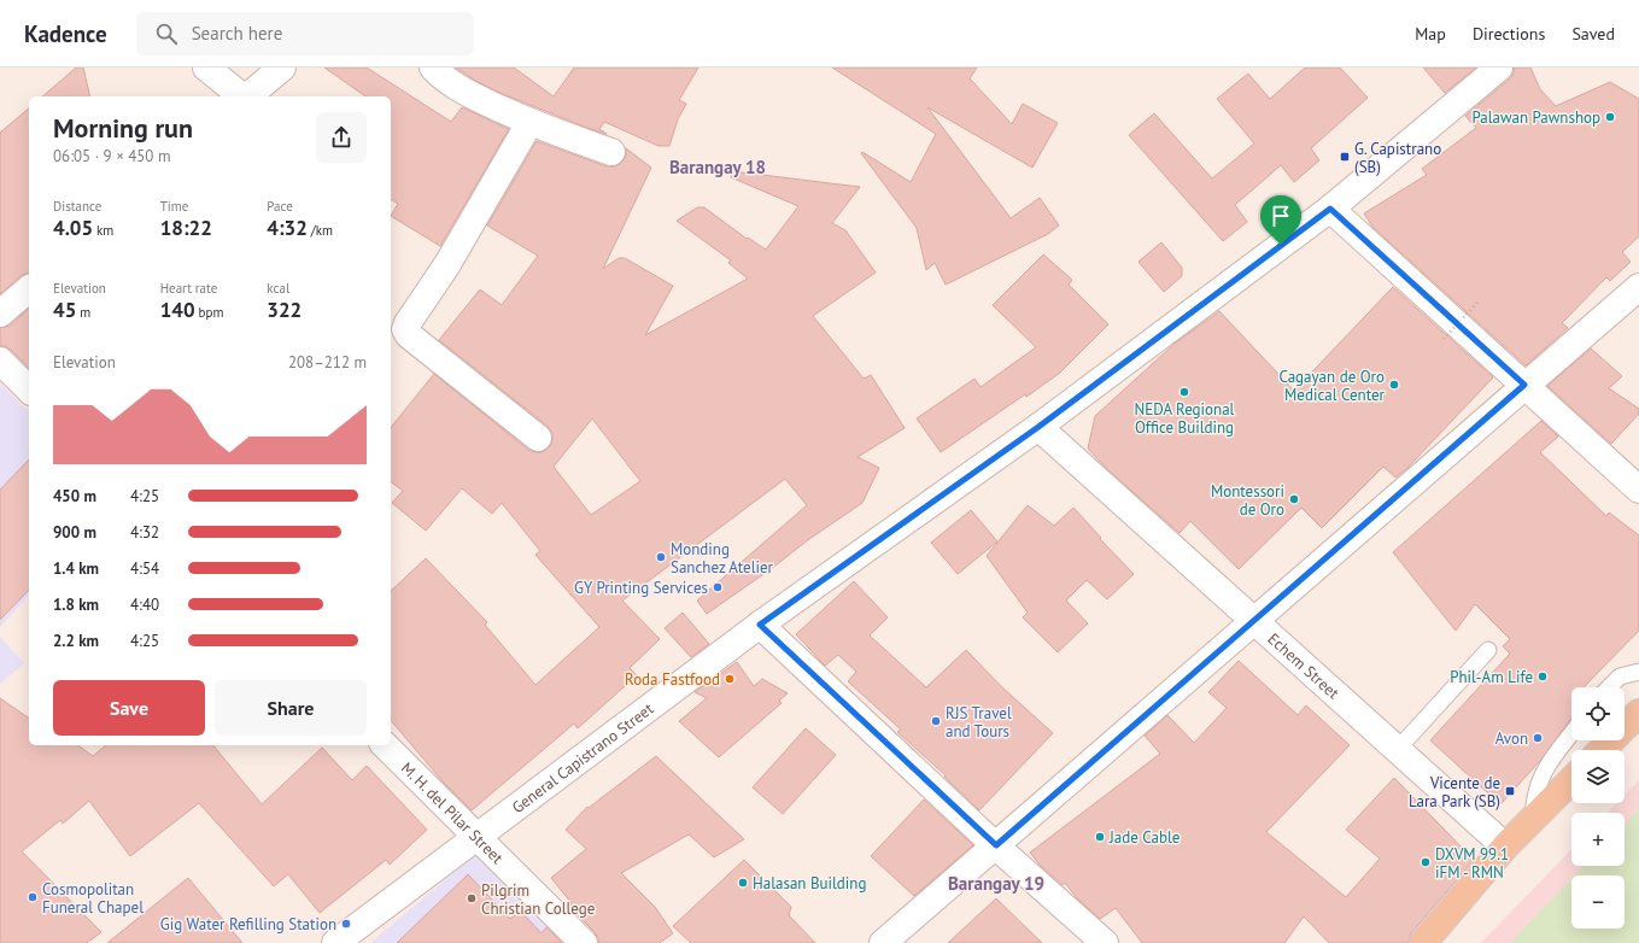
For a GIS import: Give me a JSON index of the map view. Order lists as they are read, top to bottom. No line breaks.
{"streets":{"street":["Echem Street","General Capistrano Street","M. H. del Pilar Street"]},"crossings":[["Echem Street","General Capistrano Street"],["General Capistrano Street","M. H. del Pilar Street"]],"districts":["Barangay 18","Barangay 19"],"places":{"other":["Palawan Pawnshop","Cagayan de Oro Medical Center","NEDA Regional Office Building","Montessori de Oro","Monding Sanchez Atelier","GY Printing Services","Phil-Am Life","Roda Fastfood","RJS Travel and Tours","Avon","Jade Cable","DXVM 99.1 iFM - RMN","Halasan Building","Cosmopolitan Funeral Chapel","Pilgrim Christian College","Gig Water Refilling Station"],"transit":["G. Capistrano (SB)","Vicente de Lara Park (SB)"]},"page":{"header":"Kadence","search":"Search here","nav":["Map","Directions","Saved"],"heading":["Morning run","06:05 · 9 × 450 m"],"stats":[["Distance","4.05 km"],["Time","18:22"],["Pace","4:32 /km"],["Elevation","45 m"],["Heart rate","140 bpm"],["kcal","322"]],"chart":["Elevation","208–212 m"],"list":[{"name":"450 m","note":"4:25"},{"name":"900 m","note":"4:32"},{"name":"1.4 km","note":"4:54"},{"name":"1.8 km","note":"4:40"},{"name":"2.2 km","note":"4:25"}],"buttons":["Save","Share"],"map_buttons":["+","−"]}}
